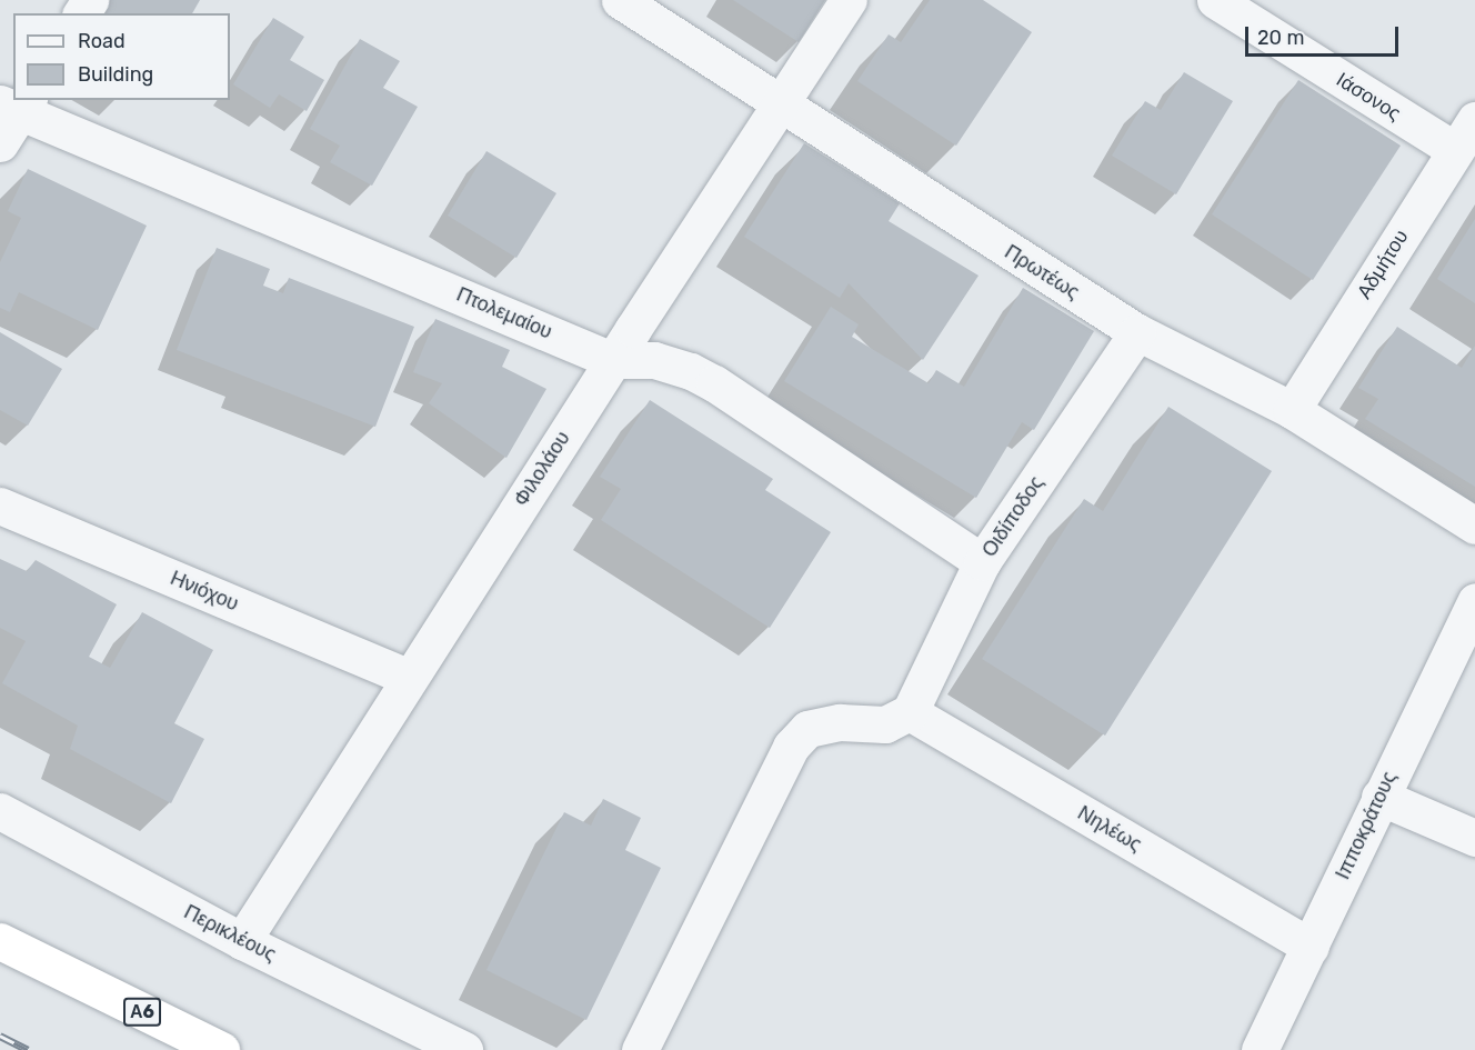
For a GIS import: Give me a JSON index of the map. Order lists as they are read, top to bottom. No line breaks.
{"streets":{"highway":["Α6"],"street":["Ιάσονος","Αδμήτου","Πρωτέως","Πτολεμαίου","Φιλολάου","Οιδίποδος","Ηνιόχου","Ιπποκράτους","Νηλέως","Περικλέους"]},"crossings":[["Ιάσονος","Αδμήτου"],["Αδμήτου","Πρωτέως"],["Πρωτέως","Φιλολάου"],["Πρωτέως","Οιδίποδος"],["Πτολεμαίου","Φιλολάου"],["Πτολεμαίου","Οιδίποδος"],["Φιλολάου","Ηνιόχου"],["Φιλολάου","Περικλέους"],["Οιδίποδος","Νηλέως"],["Ιπποκράτους","Νηλέως"]],"legend":["Road","Building"],"scale_bar":"20 m"}
